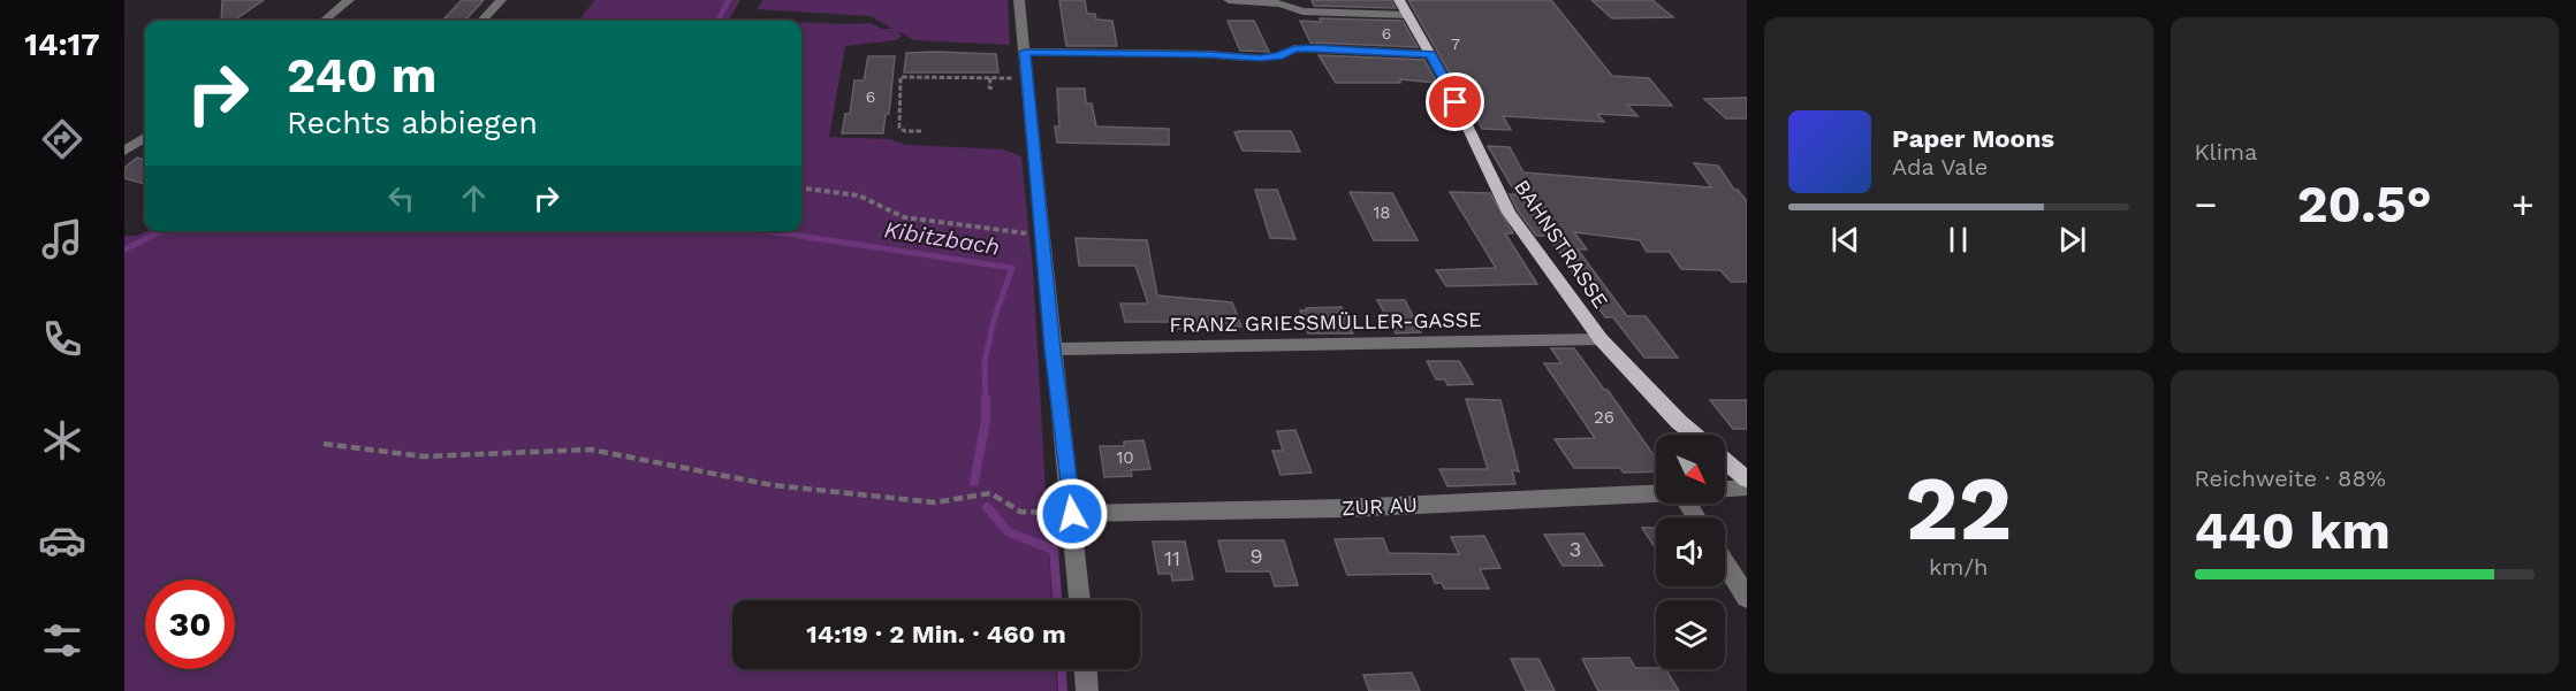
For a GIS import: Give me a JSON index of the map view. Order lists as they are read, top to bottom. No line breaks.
{"streets":{"main road":["BAHNSTRASSE"],"street":["FRANZ GRIESSMÜLLER-GASSE","ZUR AU"]},"crossings":[["BAHNSTRASSE","FRANZ GRIESSMÜLLER-GASSE"]],"water":["Kibitzbach"],"house_numbers":["6","7","6","18","26","10","3","9","11"],"north":"bottom right","page":{"tabs":"14:17","tile":["Klima",["22","km/h"],["Reichweite · 88%","440 km"]],"turn":["240 m","Rechts abbiegen"],"song":["Paper Moons","Ada Vale"],"heat":["−","20.5°","+"],"limit":"30","trip":"14:19 · 2 Min. · 460 m"}}
